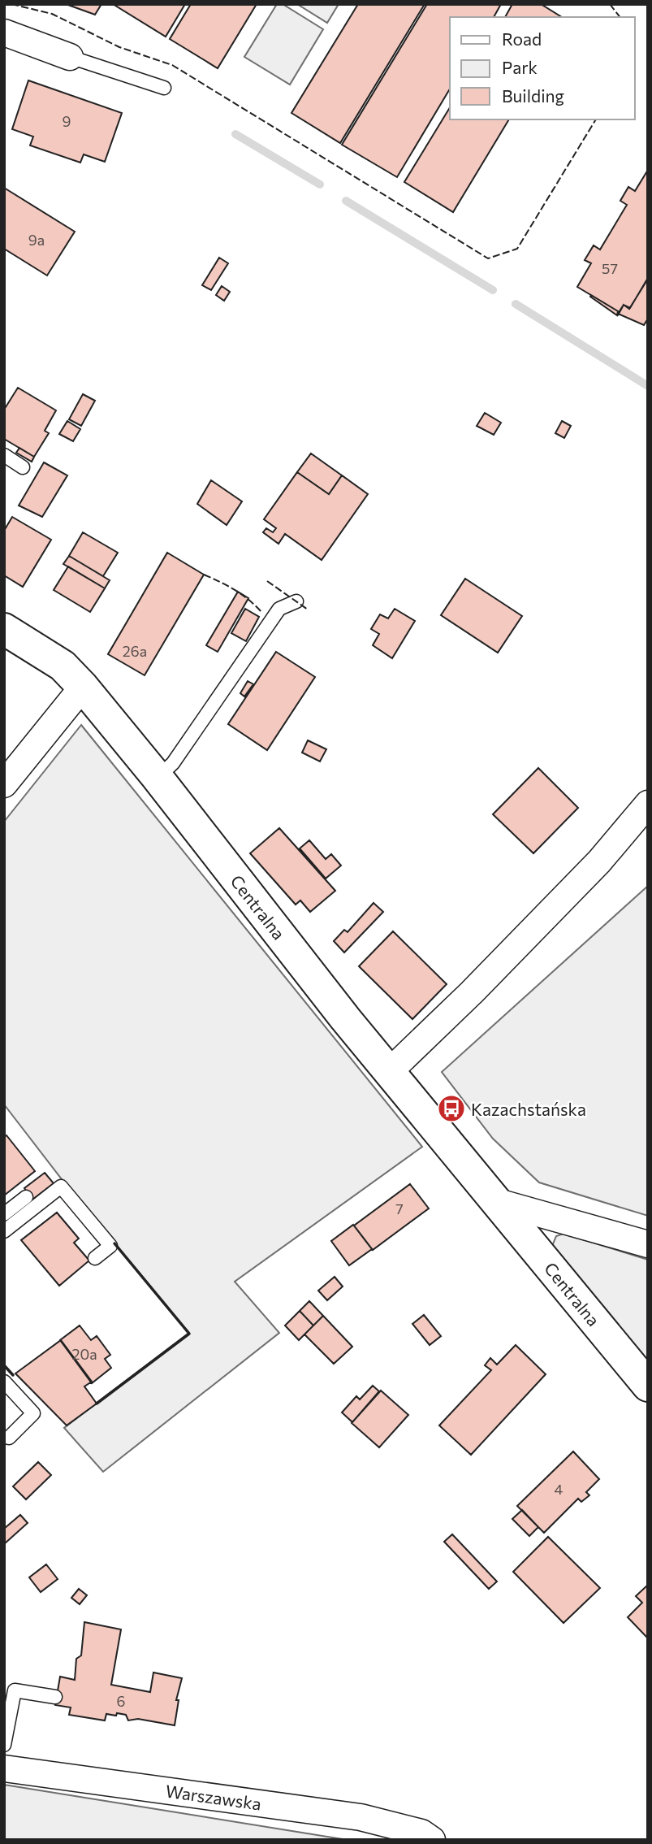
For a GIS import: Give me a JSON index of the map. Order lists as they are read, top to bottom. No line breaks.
{"streets":{"street":["Centralna","Warszawska"]},"places":{"bus stop":["Kazachstańska"]},"house_numbers":["9","9a","57","26a","7","20a","4","6"],"legend":["Road","Park","Building"]}
